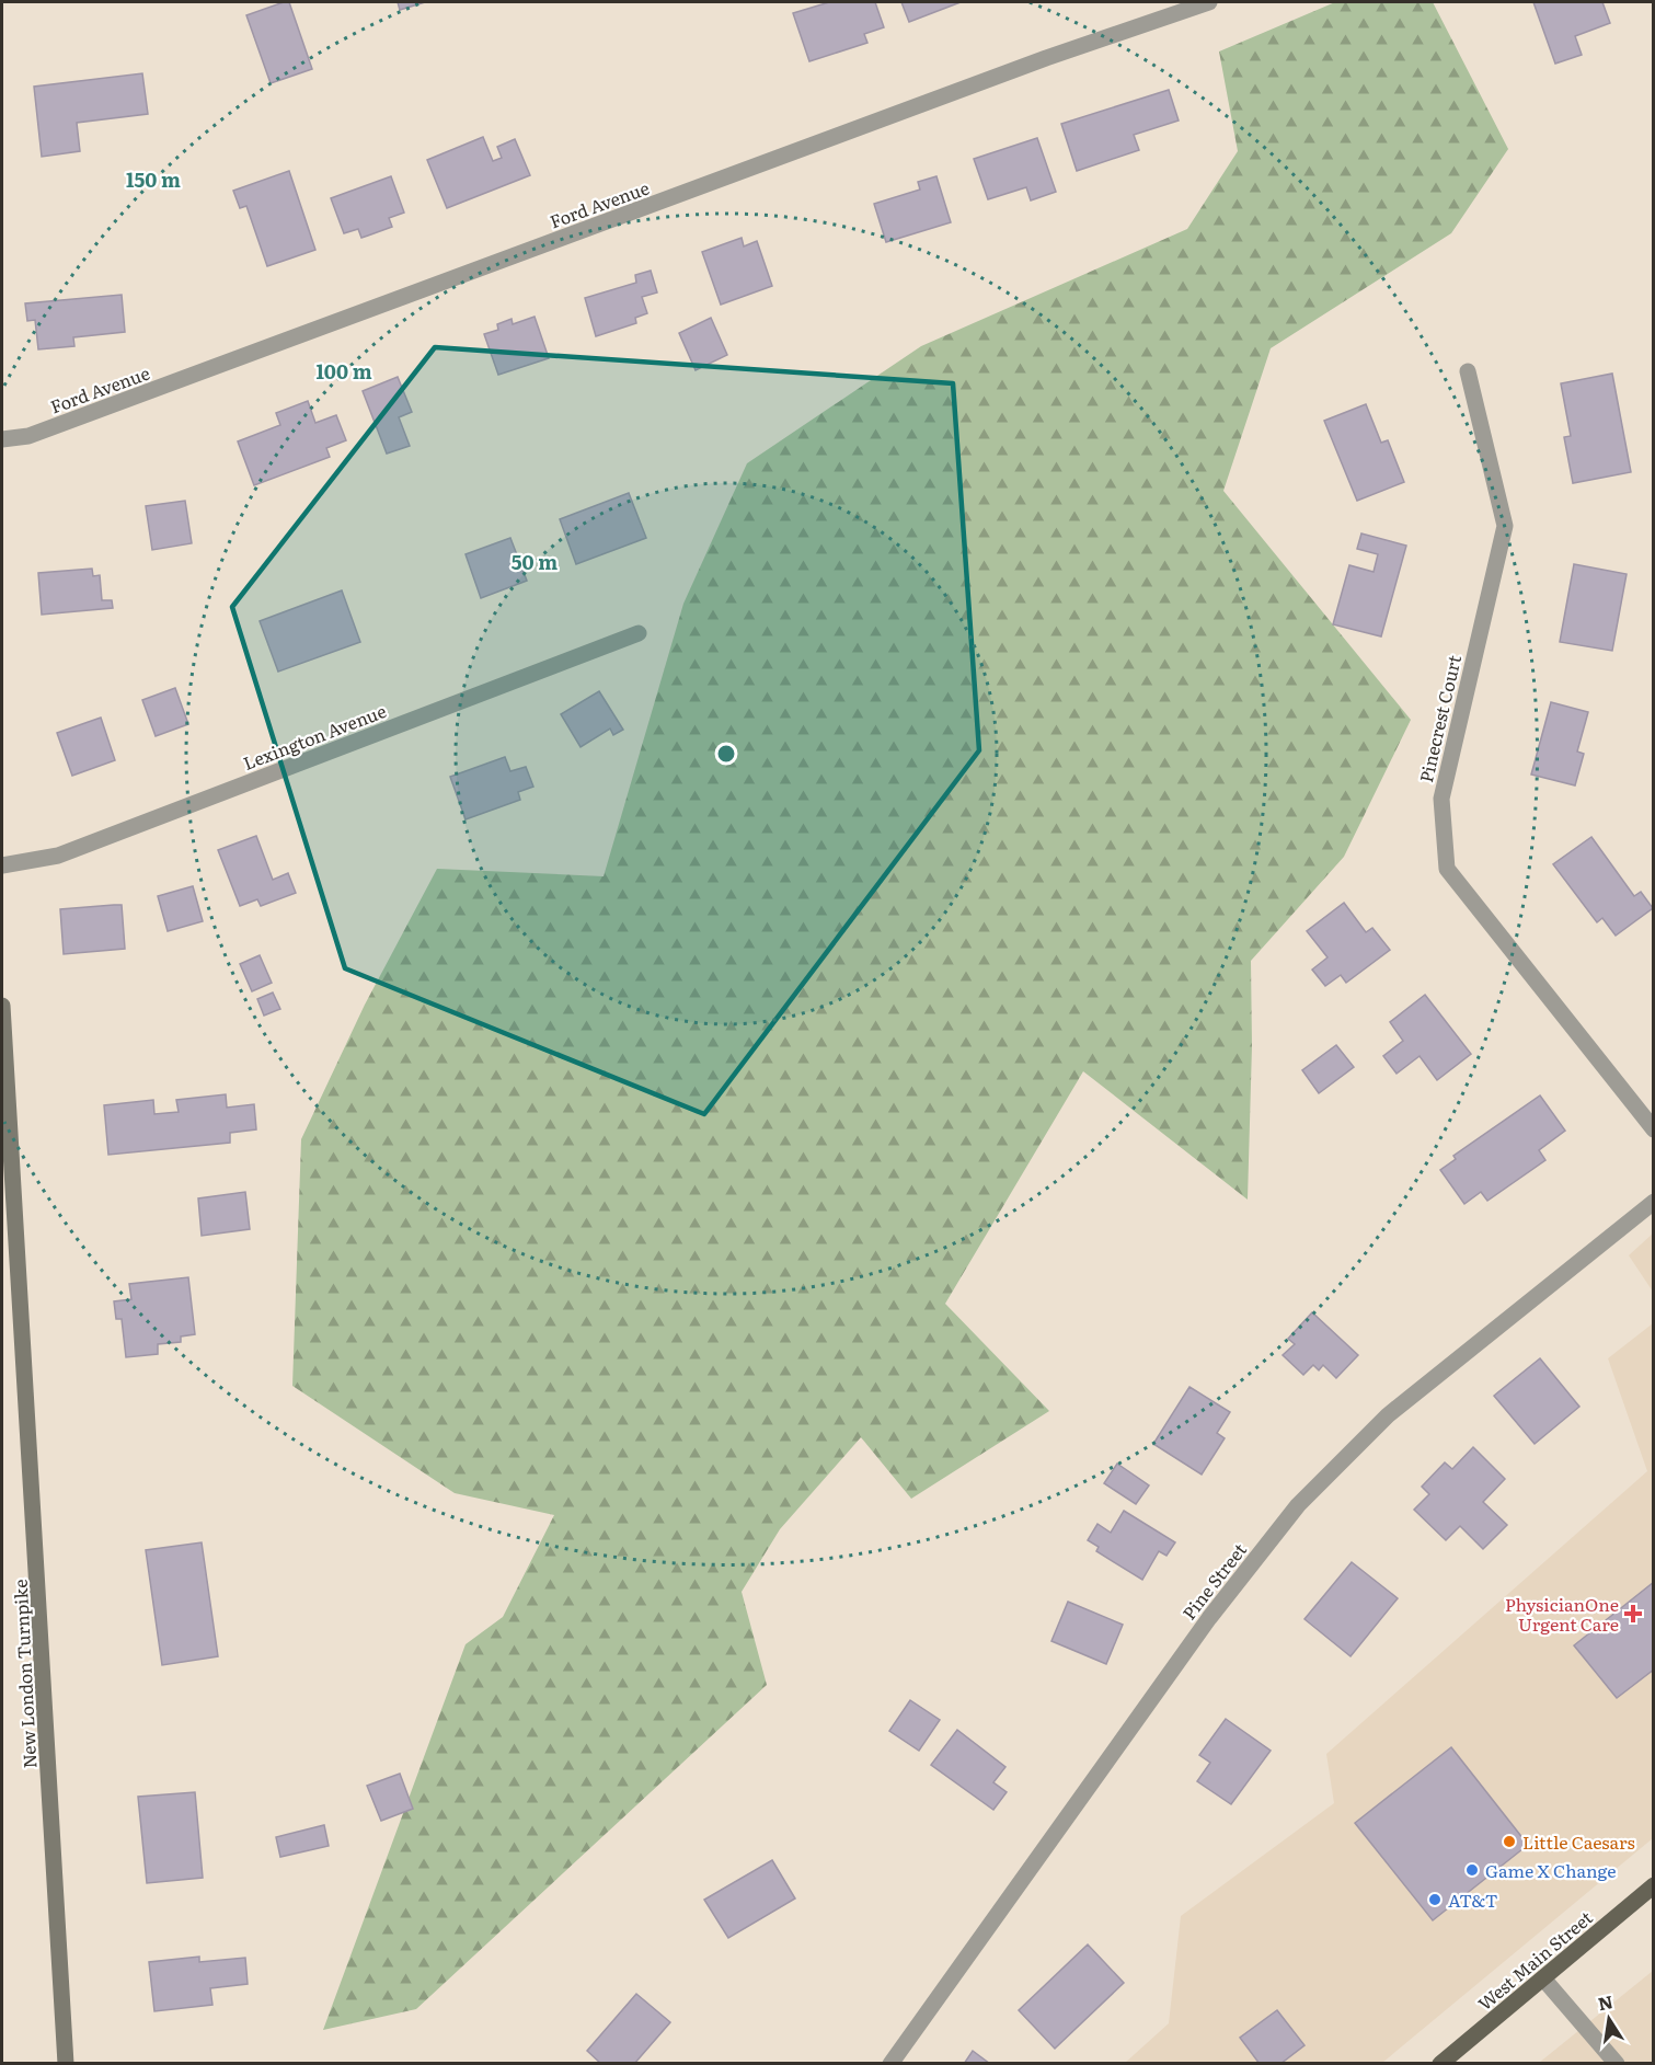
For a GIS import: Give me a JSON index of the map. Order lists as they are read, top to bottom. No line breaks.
{"streets":{"main road":["New London Turnpike","West Main Street"],"street":["Ford Avenue","Pinecrest Court","Lexington Avenue","Pine Street"]},"places":{"health":["PhysicianOne Urgent Care"],"other":["Little Caesars","Game X Change","AT&T"]},"north":"top","rings":["150 m","100 m","50 m"]}
